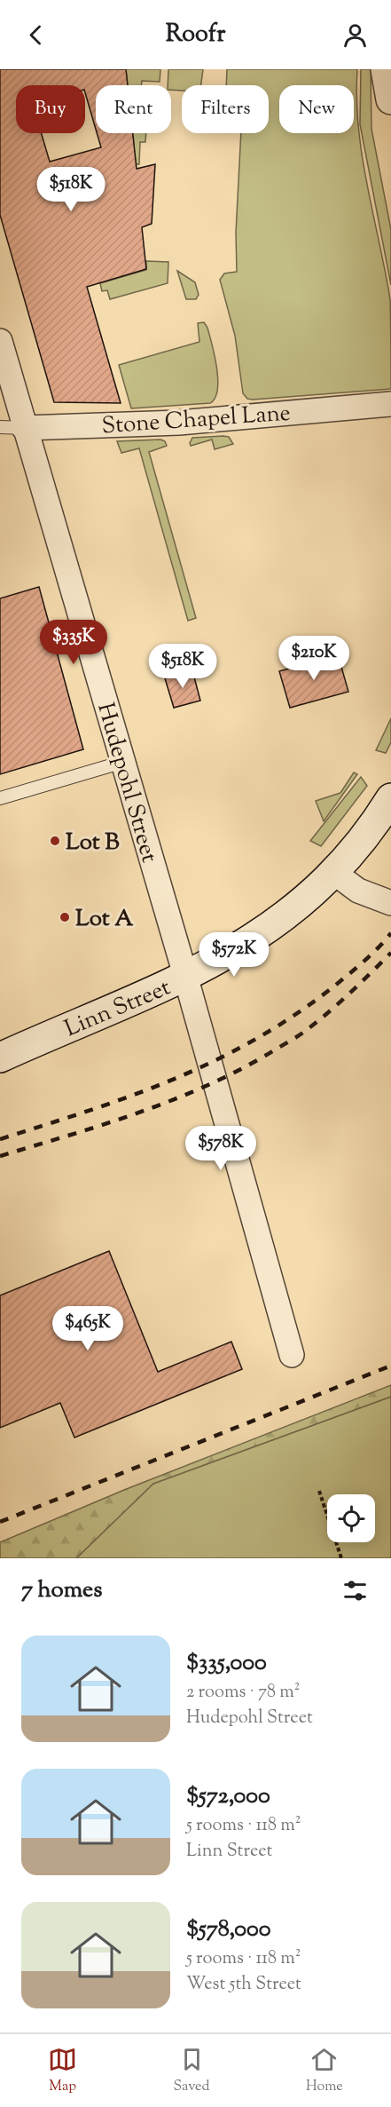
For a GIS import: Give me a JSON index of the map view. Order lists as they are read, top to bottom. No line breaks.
{"streets":{"main road":["Linn Street"],"street":["Stone Chapel Lane","Hudepohl Street"]},"crossings":[["Stone Chapel Lane","Hudepohl Street"],["Hudepohl Street","Linn Street"]],"places":["Lot B","Lot A"],"page":{"header":"Roofr","chip":["Buy","Rent","Filters","New"],"price":["$518K","$335K","$210K","$518K","$572K","$578K","$465K"],"heading":"7 homes","list":[{"name":"$335,000","note":"2 rooms · 78 m² · Hudepohl Street"},{"name":"$572,000","note":"5 rooms · 118 m² · Linn Street"},{"name":"$578,000","note":"5 rooms · 118 m² · West 5th Street"}],"tabs":["Map","Saved","Home"]}}
